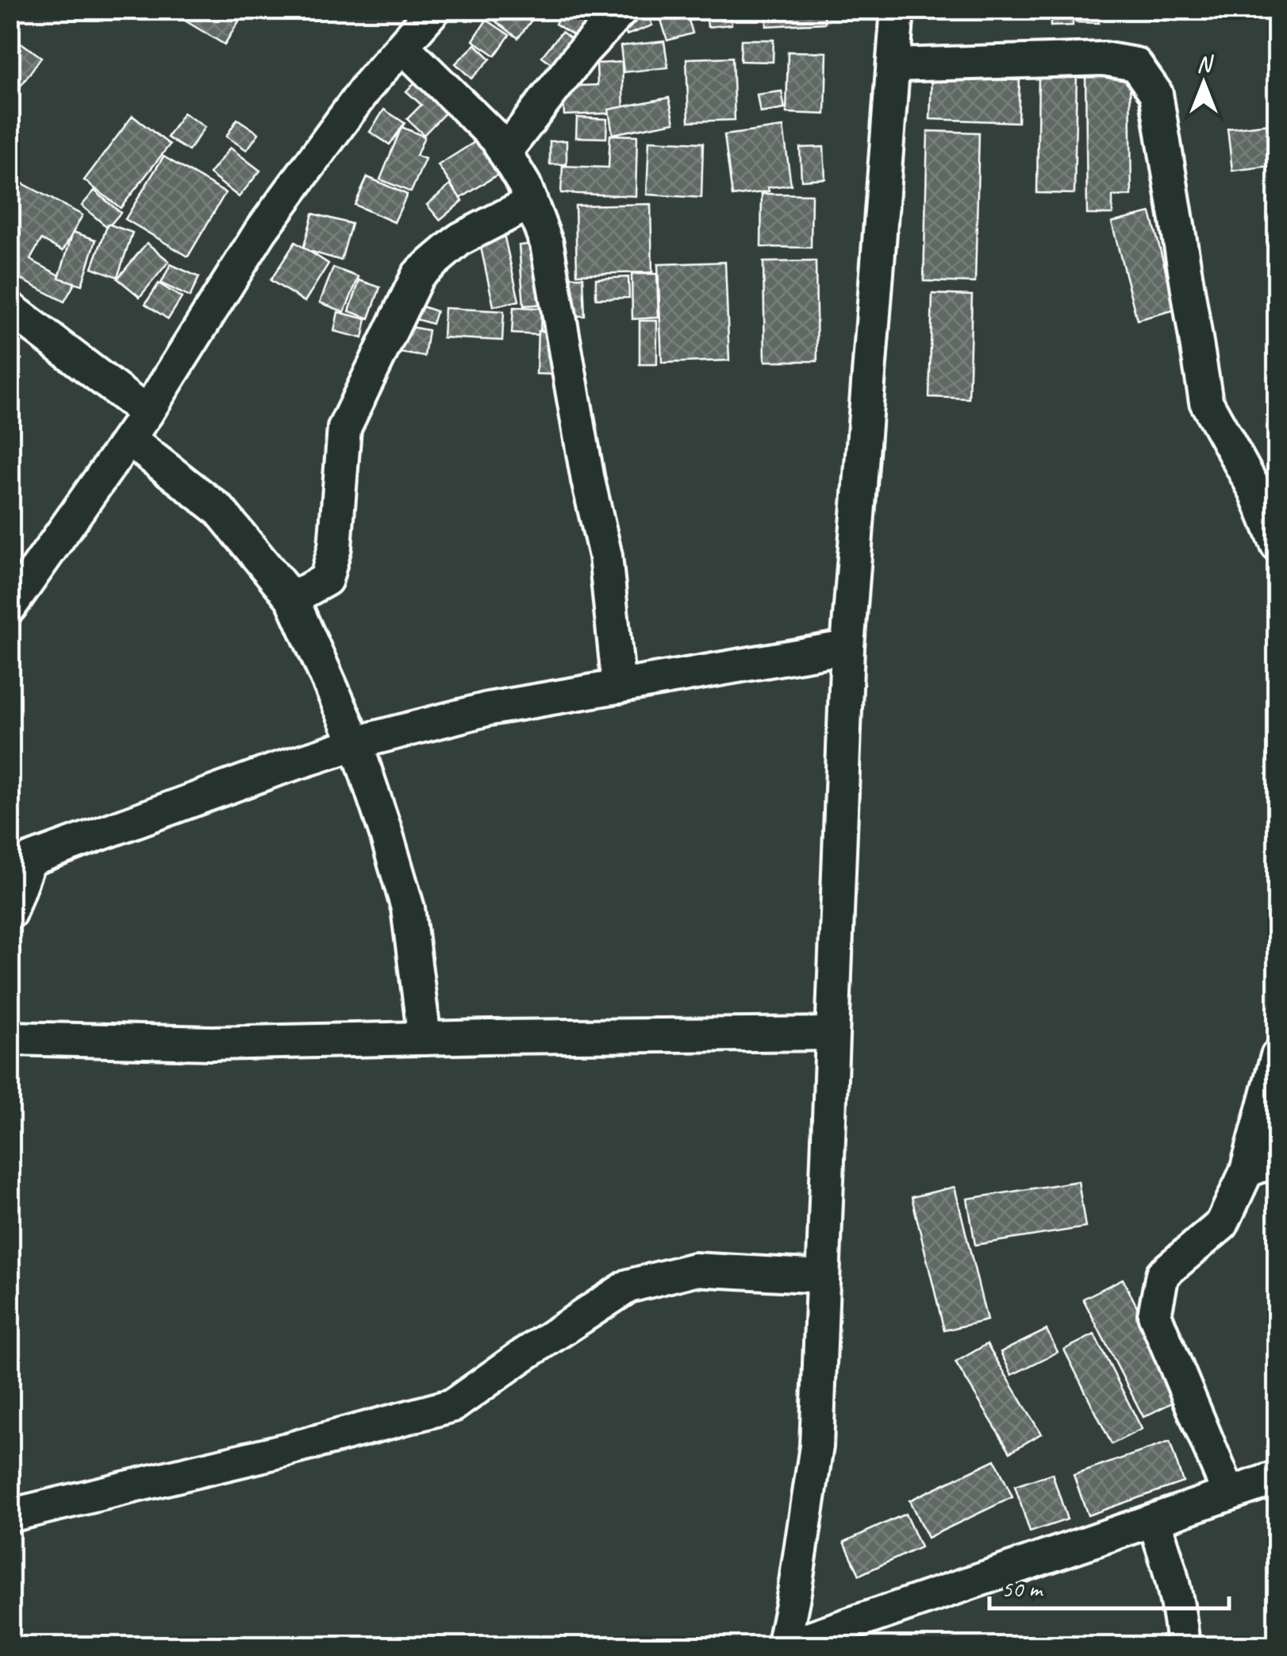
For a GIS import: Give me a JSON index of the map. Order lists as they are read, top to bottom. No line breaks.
{"scale_bar":"50 m","north":"top"}
